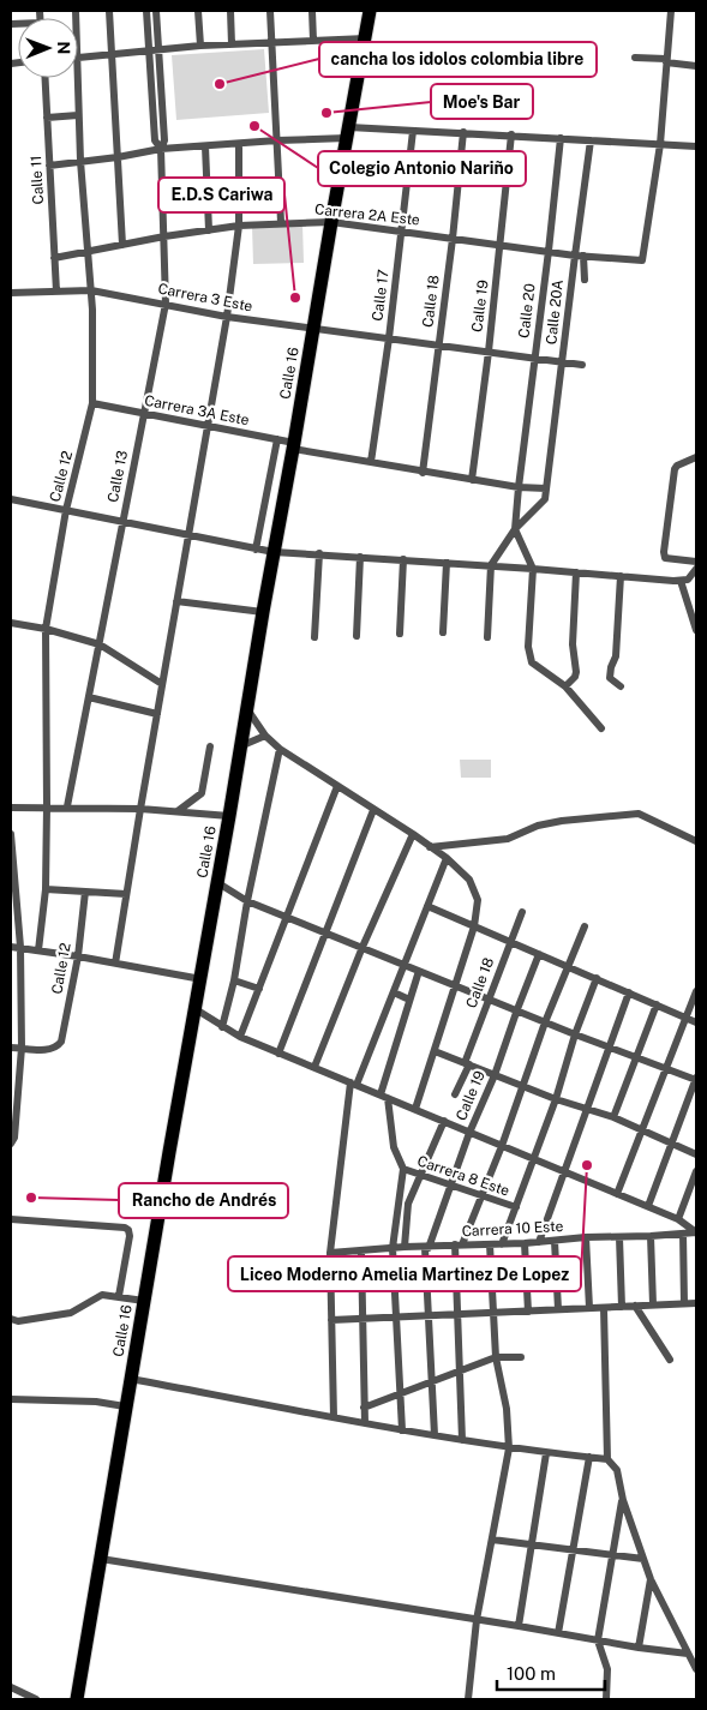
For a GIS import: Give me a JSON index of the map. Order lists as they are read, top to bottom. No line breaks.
{"streets":{"highway":["Calle 16"],"street":["Calle 11","Carrera 2A Este","Calle 17","Carrera 3 Este","Calle 18","Calle 19","Calle 20","Calle 20A","Carrera 3A Este","Calle 12","Calle 13","Carrera 8 Este","Carrera 10 Este"]},"crossings":[["Calle 11","Carrera 2A Este"],["Calle 11","Carrera 3 Este"],["Carrera 2A Este","Calle 17"],["Carrera 2A Este","Calle 18"],["Carrera 2A Este","Calle 19"],["Carrera 2A Este","Calle 20"],["Carrera 2A Este","Calle 20A"],["Carrera 2A Este","Calle 16"],["Carrera 2A Este","Calle 12"],["Carrera 2A Este","Calle 13"],["Calle 17","Carrera 3 Este"],["Calle 17","Carrera 3A Este"],["Carrera 3 Este","Calle 18"],["Carrera 3 Este","Calle 19"],["Carrera 3 Este","Calle 20"],["Carrera 3 Este","Calle 20A"],["Carrera 3 Este","Calle 16"],["Carrera 3 Este","Calle 12"],["Carrera 3 Este","Calle 13"],["Calle 18","Carrera 3A Este"],["Calle 19","Carrera 3A Este"],["Calle 19","Carrera 8 Este"],["Calle 19","Carrera 10 Este"],["Calle 20","Carrera 3A Este"],["Calle 20A","Carrera 3A Este"],["Calle 16","Carrera 3A Este"],["Carrera 3A Este","Calle 12"],["Carrera 3A Este","Calle 13"]],"places":["cancha los idolos colombia libre","Moe's Bar","Colegio Antonio Nariño","E.D.S Cariwa","Liceo Moderno Amelia Martinez De Lopez","Rancho de Andrés"],"scale_bar":"100 m","north":"right"}
